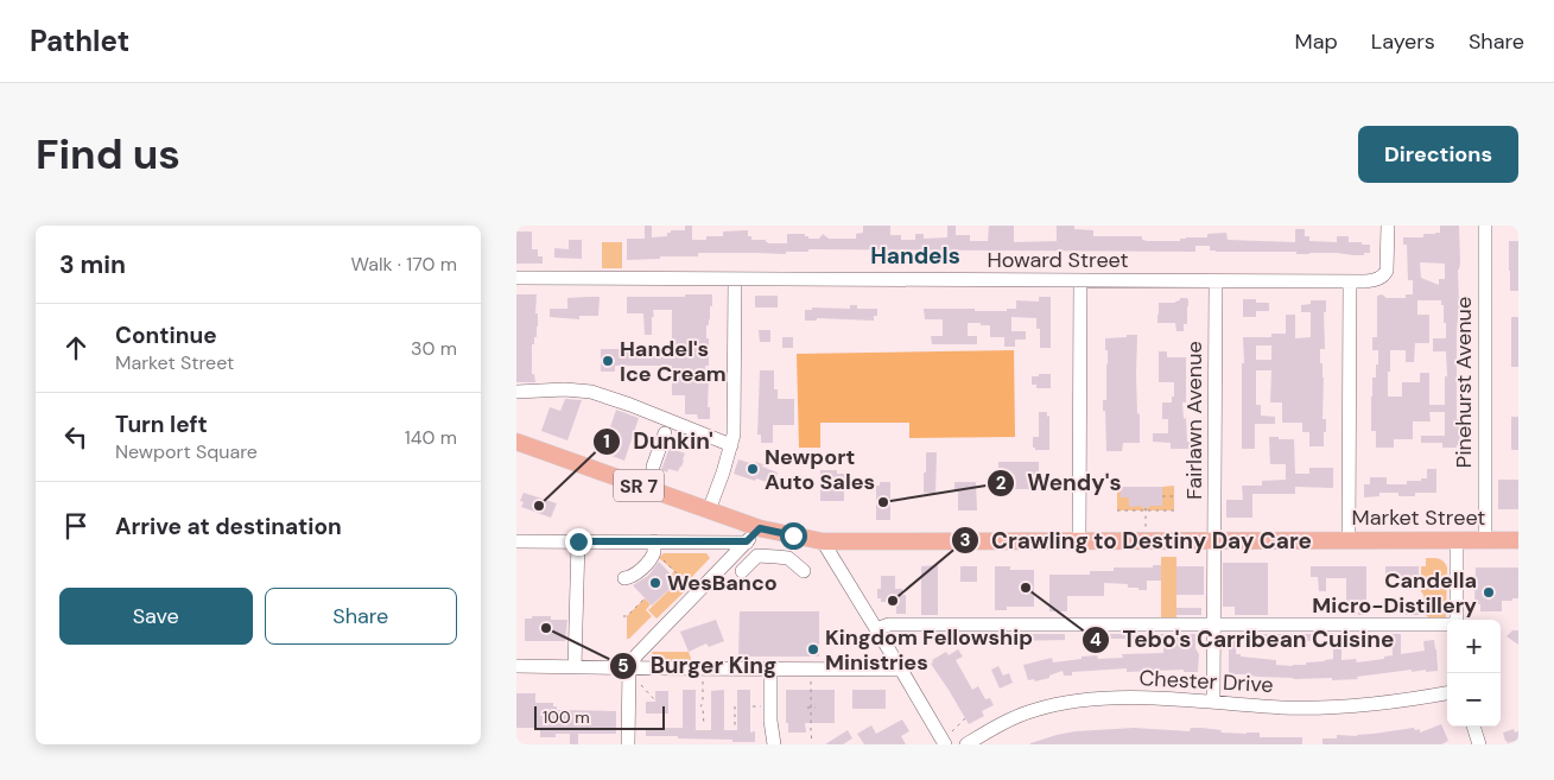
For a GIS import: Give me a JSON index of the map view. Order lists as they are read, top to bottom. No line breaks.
{"streets":{"main road":["SR 7","Market Street"],"street":["Howard Street","Pinehurst Avenue","Fairlawn Avenue","Chester Drive"]},"crossings":[["Howard Street","Fairlawn Avenue"],["Pinehurst Avenue","Market Street"],["Fairlawn Avenue","Market Street"],["Fairlawn Avenue","Chester Drive"]],"districts":["Handels"],"places":["Handel's Ice Cream","Newport Auto Sales","Wendy's","Dunkin'","WesBanco","Tebo's Carribean Cuisine","Candella Micro-Distillery","Crawling to Destiny Day Care","Burger King","Kingdom Fellowship Ministries"],"scale_bar":"100 m","page":{"header":"Pathlet","nav":["Map","Layers","Share"],"buttons":["Directions",["Save","Share"]],"title":"Find us","heading":["3 min","Walk · 170 m"],"list":[["Continue","Market Street","30 m"],["Turn left","Newport Square","140 m"],"Arrive at destination"],"map_buttons":["+","−"],"scale":"100 m"}}
